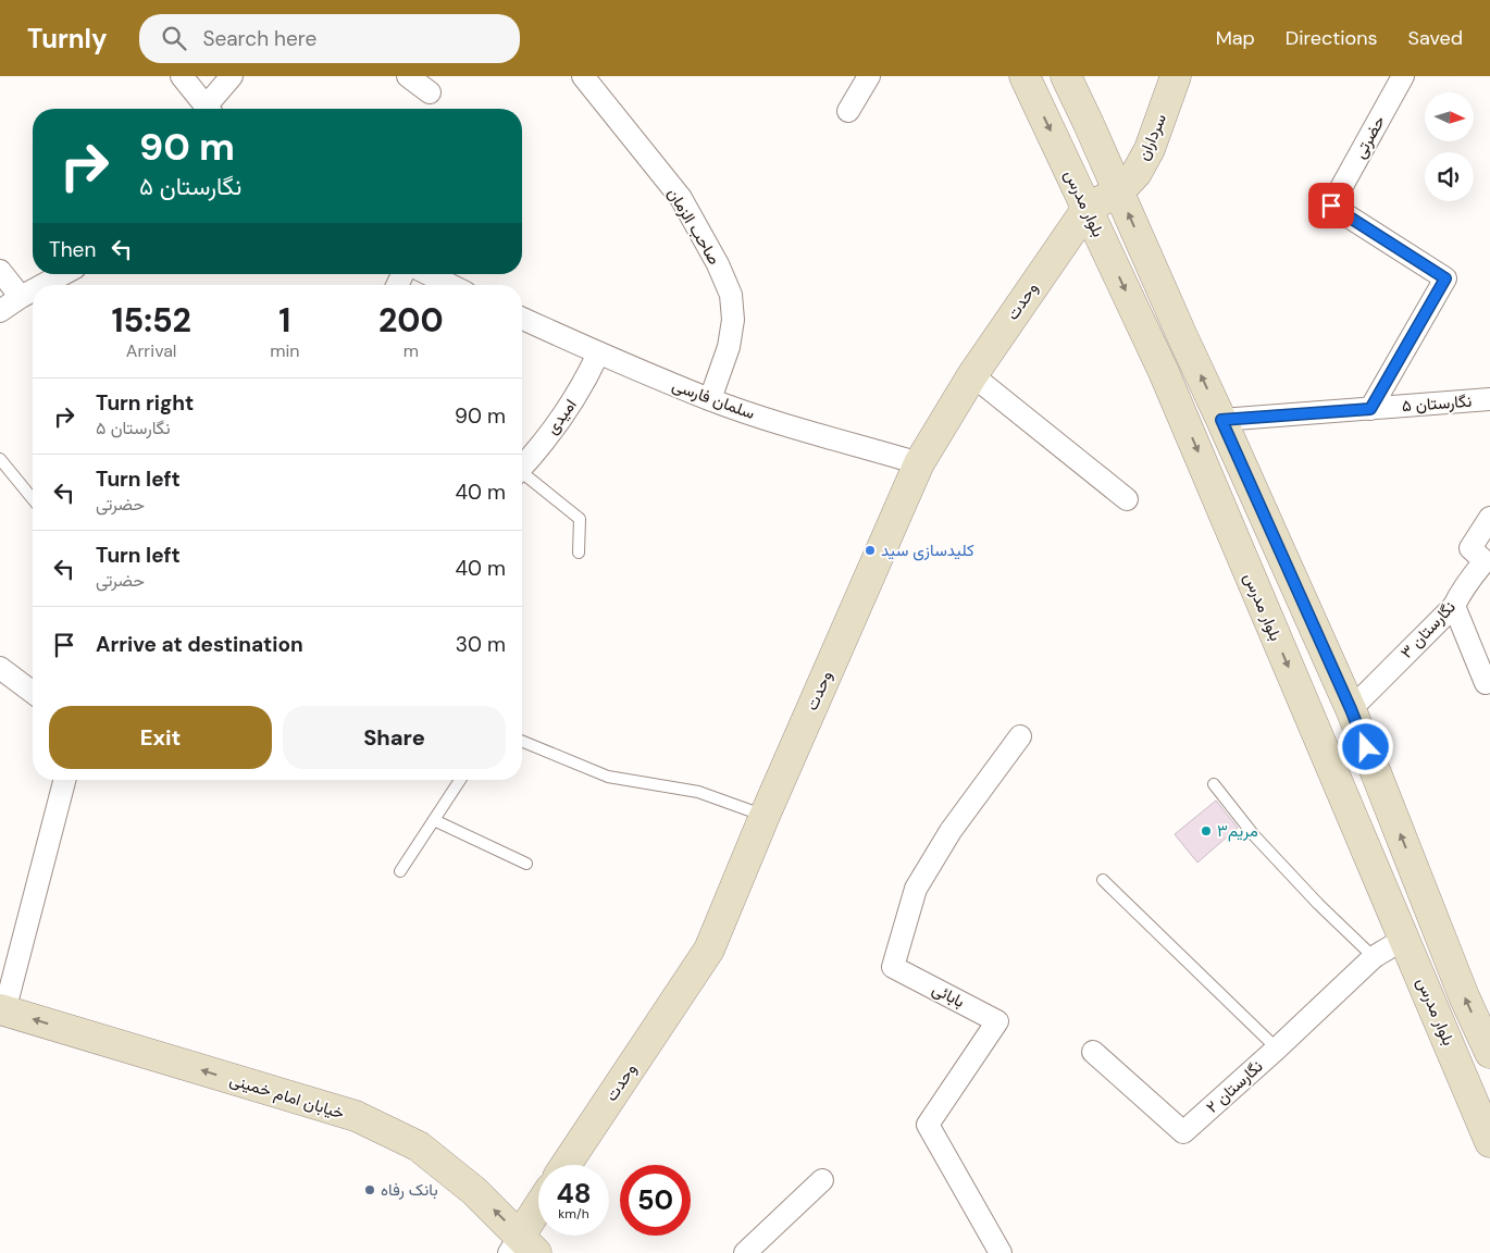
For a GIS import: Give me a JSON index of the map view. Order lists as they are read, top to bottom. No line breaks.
{"streets":{"main road":["سرداران","بلوار مدرس","وحدت","خیابان امام خمینی"],"street":["حضرتی","صاحب الزمان","سلمان فارسی","نگارستان ۵","امیدی","نگارستان ۳","بابائی","نگارستان ۲"]},"crossings":[["سرداران","بلوار مدرس"],["حضرتی","نگارستان ۵"],["بلوار مدرس","وحدت"],["بلوار مدرس","نگارستان ۵"],["بلوار مدرس","نگارستان ۳"],["بلوار مدرس","نگارستان ۲"],["صاحب الزمان","سلمان فارسی"],["وحدت","سلمان فارسی"],["سلمان فارسی","امیدی"]],"one_way":["خیابان امام خمینی"],"places":["کلیدسازی سید","مریم۳","بانک رفاه"],"north":"right","page":{"header":"Turnly","search":"Search here","nav":["Map","Directions","Saved"],"turn":["90 m","نگارستان ۵"],"then":"Then","eta":["15:52","Arrival","1","min","200","m"],"list":[{"name":"Turn right","note":"نگارستان ۵","value":"90 m"},{"name":"Turn left","note":"حضرتی","value":"40 m"},{"name":"Turn left","note":"حضرتی","value":"40 m"},{"name":"Arrive at destination","value":"30 m"}],"buttons":["Exit","Share"],"speed":"48 km/h","limit":"50"}}
